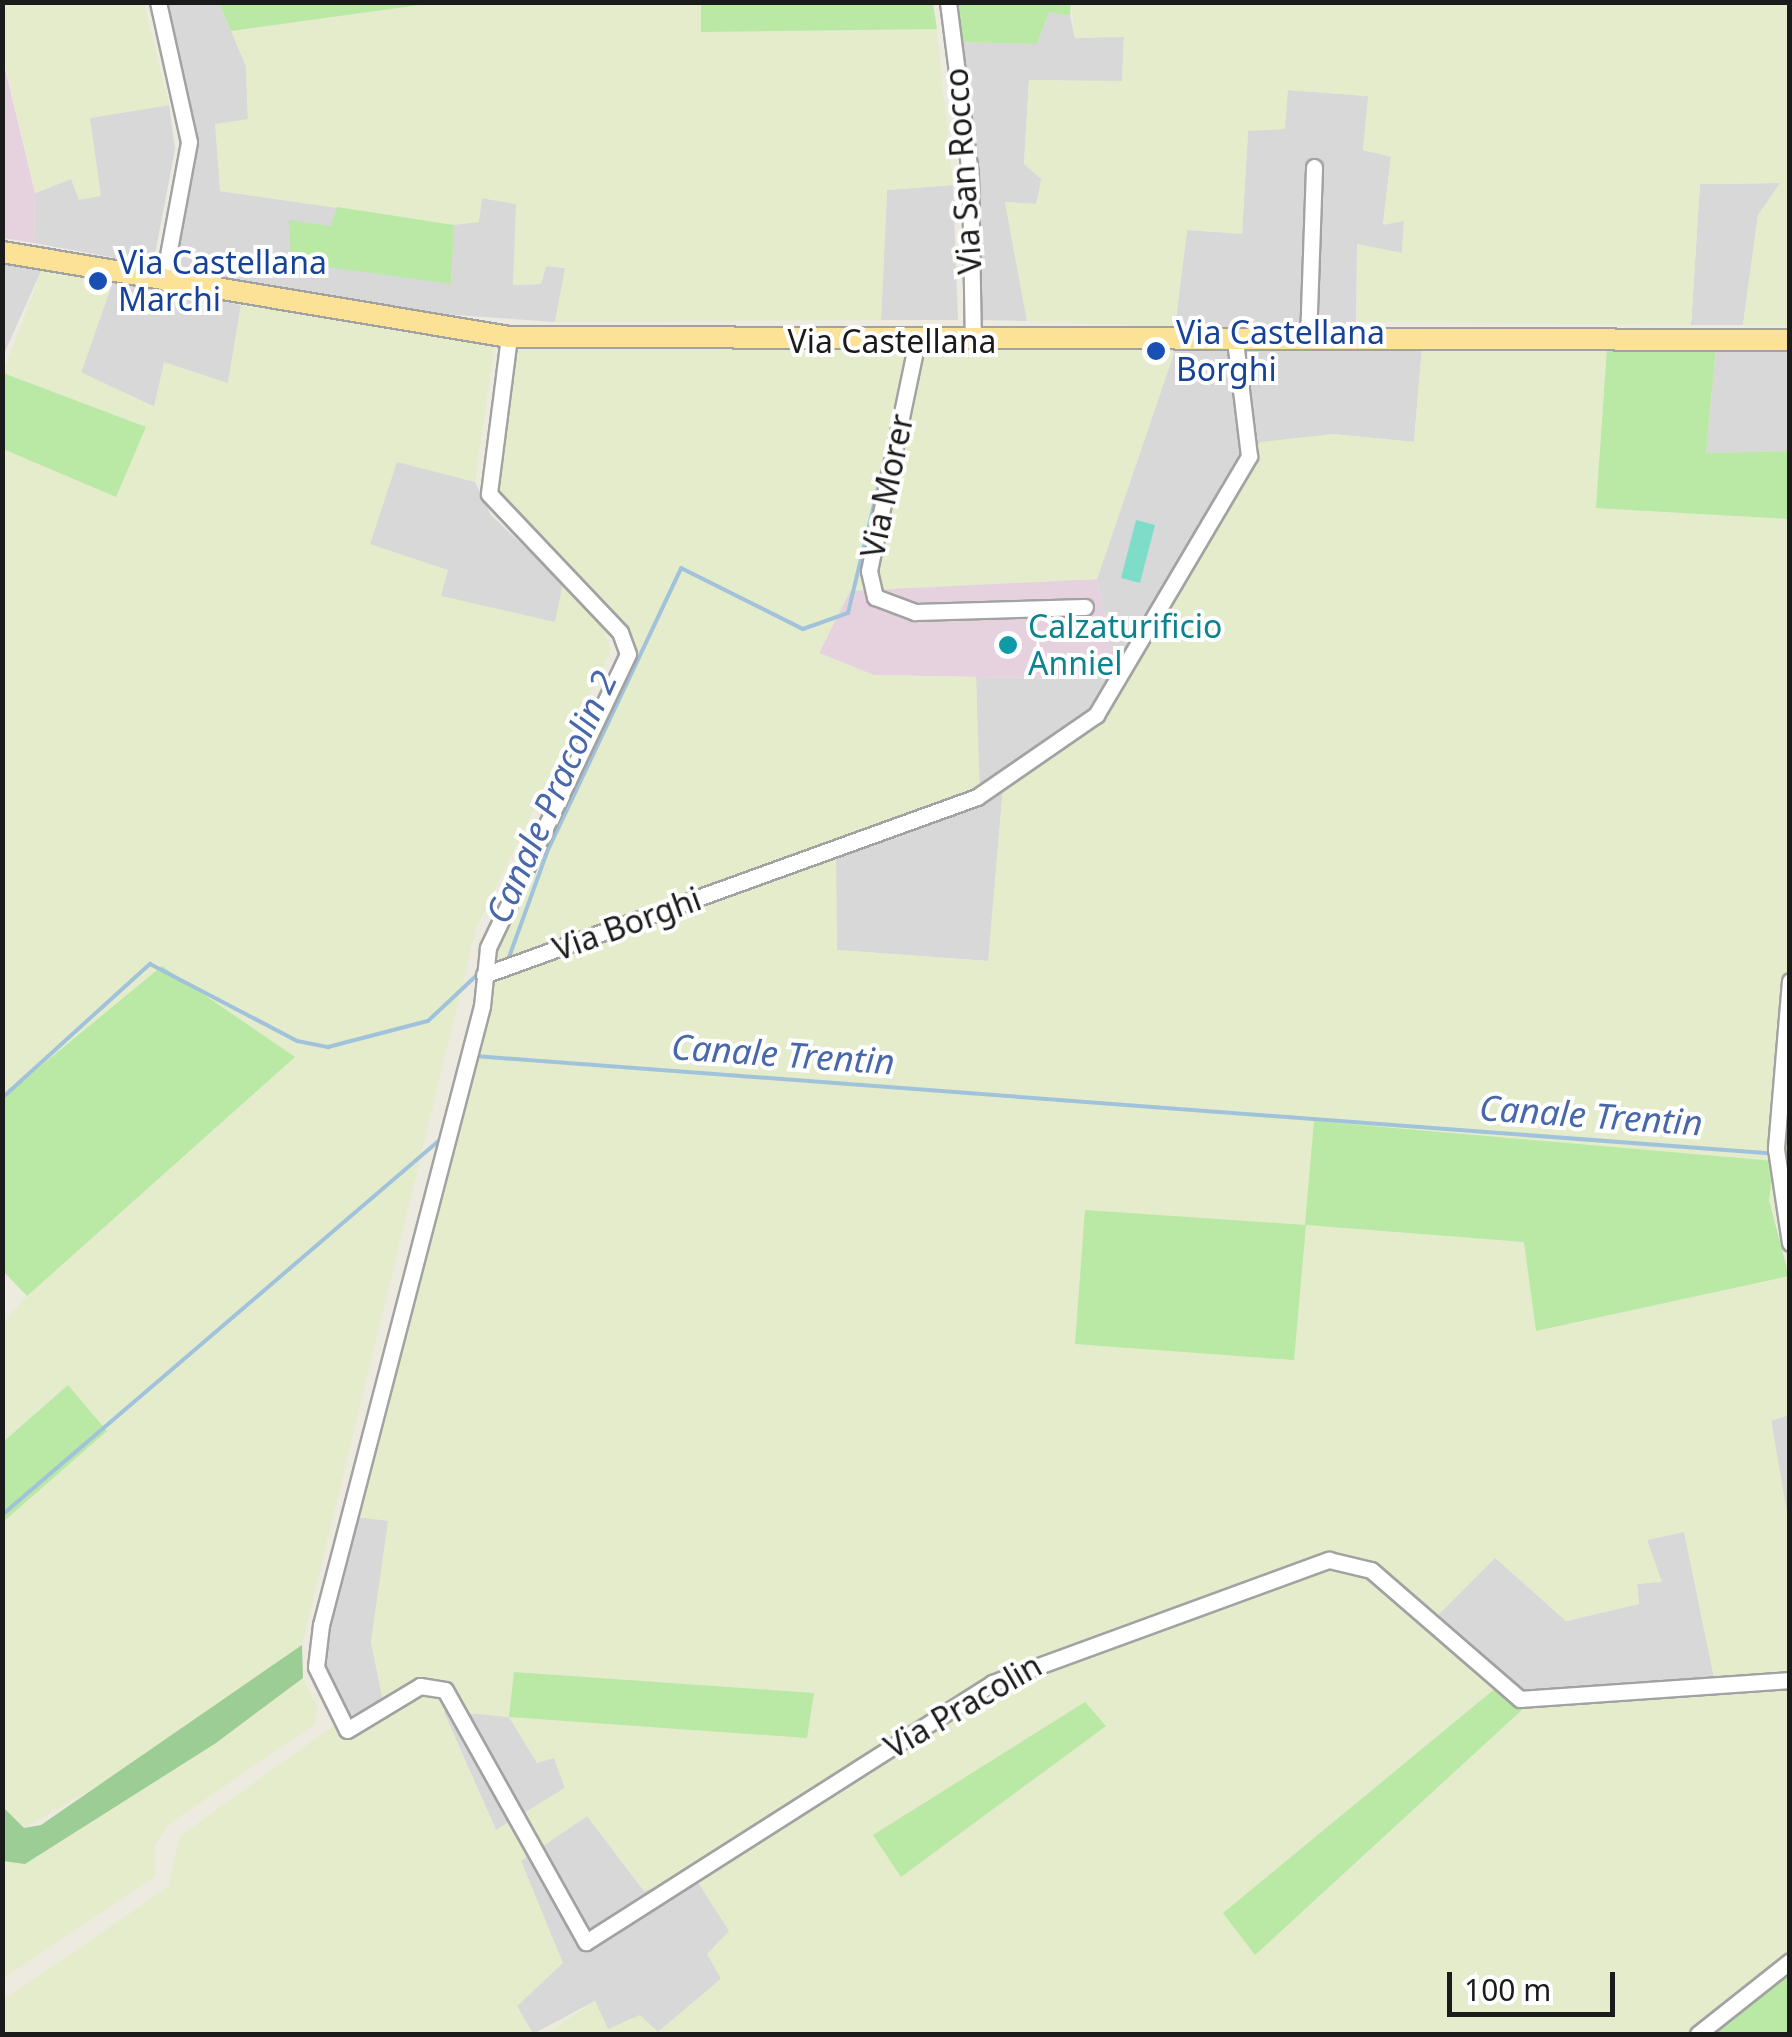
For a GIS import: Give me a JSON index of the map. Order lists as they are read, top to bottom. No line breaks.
{"streets":{"main road":["Via Castellana"],"street":["Via San Rocco","Via Morer","Via Borghi","Via Pracolin"]},"crossings":[["Via San Rocco","Via Castellana"],["Via Castellana","Via Morer"],["Via Castellana","Via Borghi"],["Via Borghi","Via Pracolin"]],"water":["Canale Pracolin 2","Canale Trentin"],"places":["Via Castellana Marchi","Via Castellana Borghi","Calzaturificio Anniel"],"scale_bar":"100 m"}
